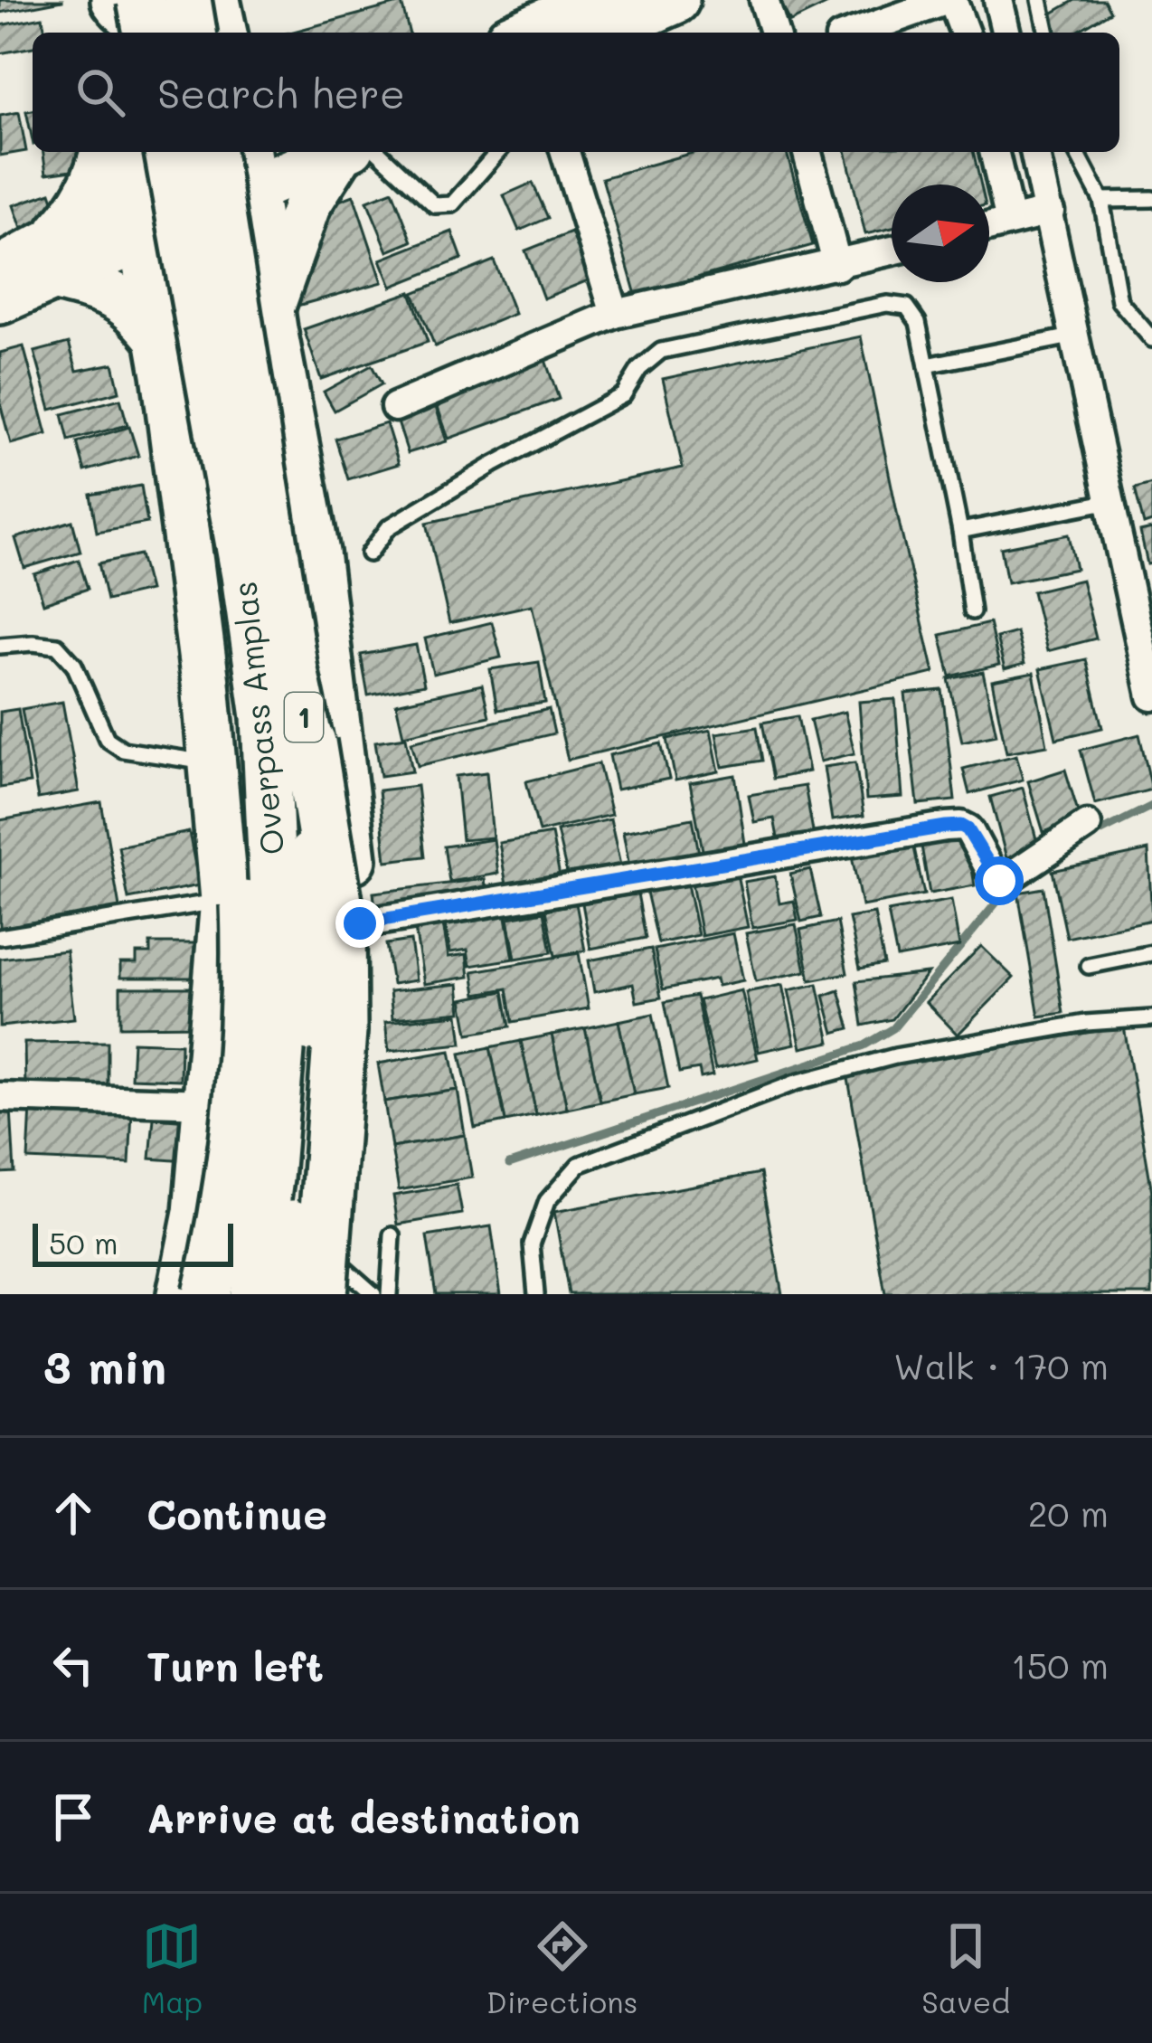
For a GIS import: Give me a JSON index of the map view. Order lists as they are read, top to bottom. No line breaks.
{"streets":{"main road":["1","Overpass Amplas"]},"scale_bar":"50 m","north":"right","page":{"search":"Search here","scale":"50 m","heading":["3 min","Walk · 170 m"],"list":[["Continue","20 m"],["Turn left","150 m"],"Arrive at destination"],"nav":["Map","Directions","Saved"]}}
